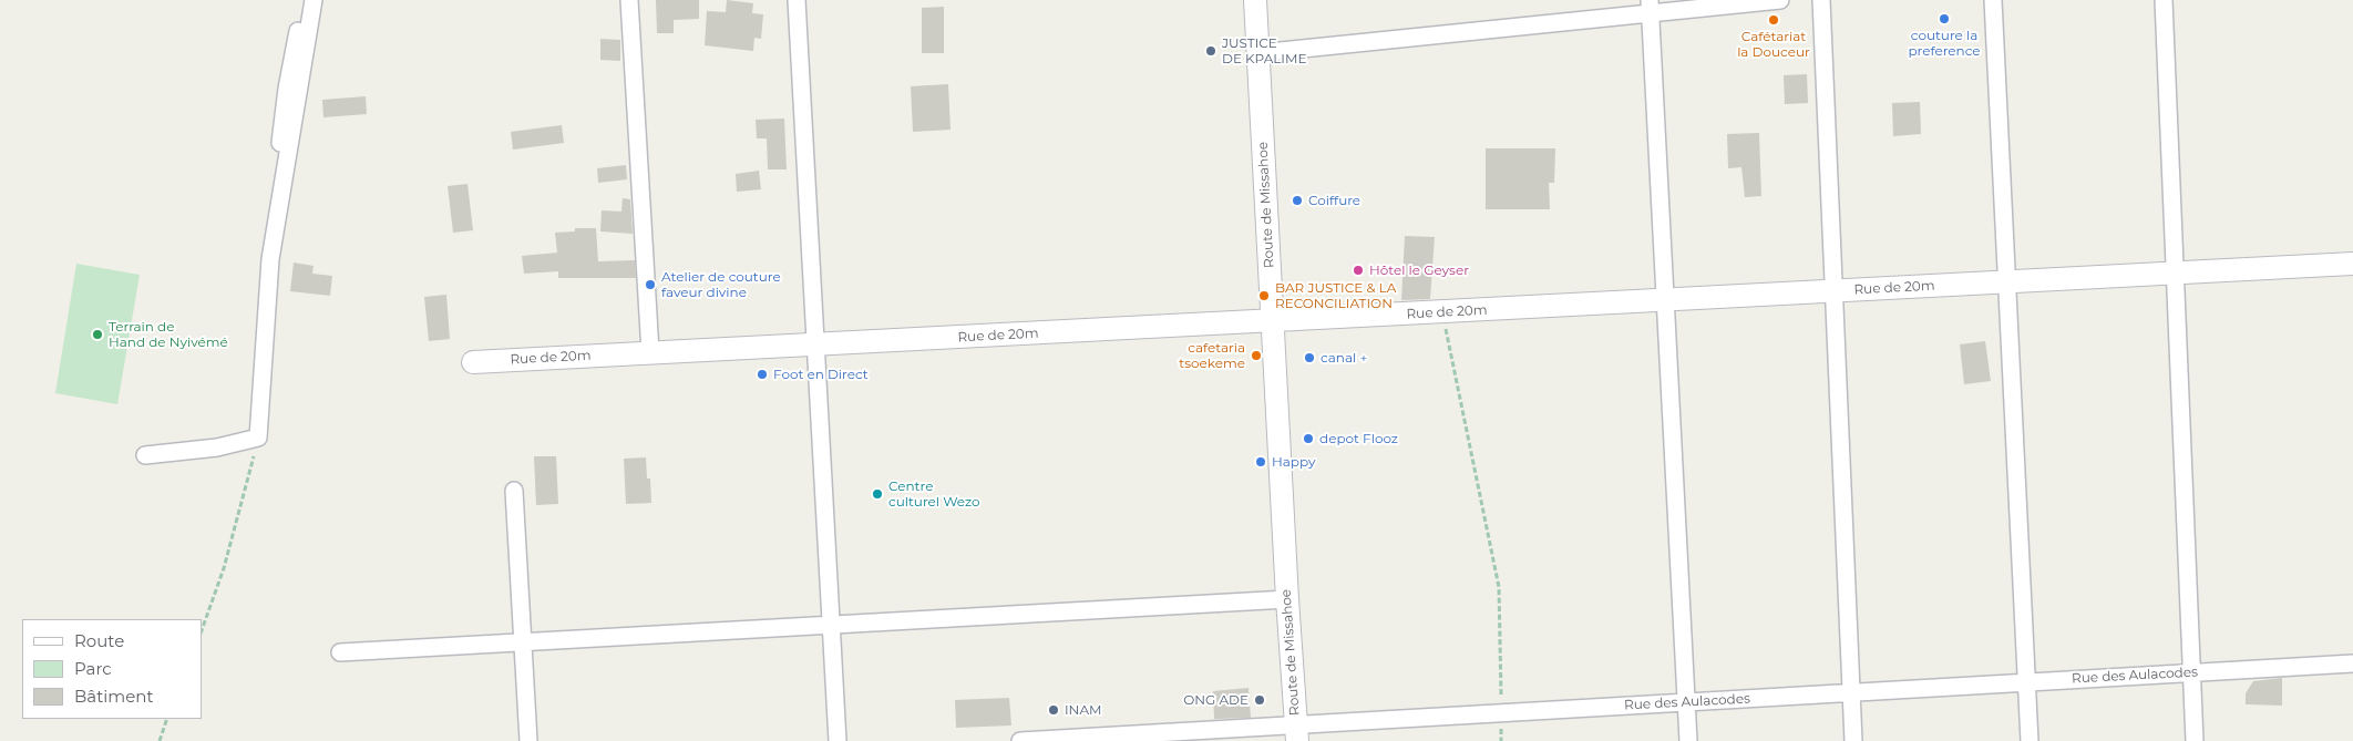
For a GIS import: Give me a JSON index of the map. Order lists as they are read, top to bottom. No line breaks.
{"streets":{"street":["Route de Missahoe","Rue de 20m","Rue des Aulacodes"]},"crossings":[["Route de Missahoe","Rue de 20m"],["Route de Missahoe","Rue des Aulacodes"]],"places":["couture la preference","Cafétariat la Douceur","JUSTICE DE KPALIME","Coiffure","Hôtel le Geyser","Atelier de couture faveur divine","BAR JUSTICE & LA RECONCILIATION","Terrain de Hand de Nyivémé","cafetaria tsoekeme","canal +","Foot en Direct","depot Flooz","Happy","Centre culturel Wezo","ONG ADE","INAM"],"legend":["Route","Parc","Bâtiment"]}
